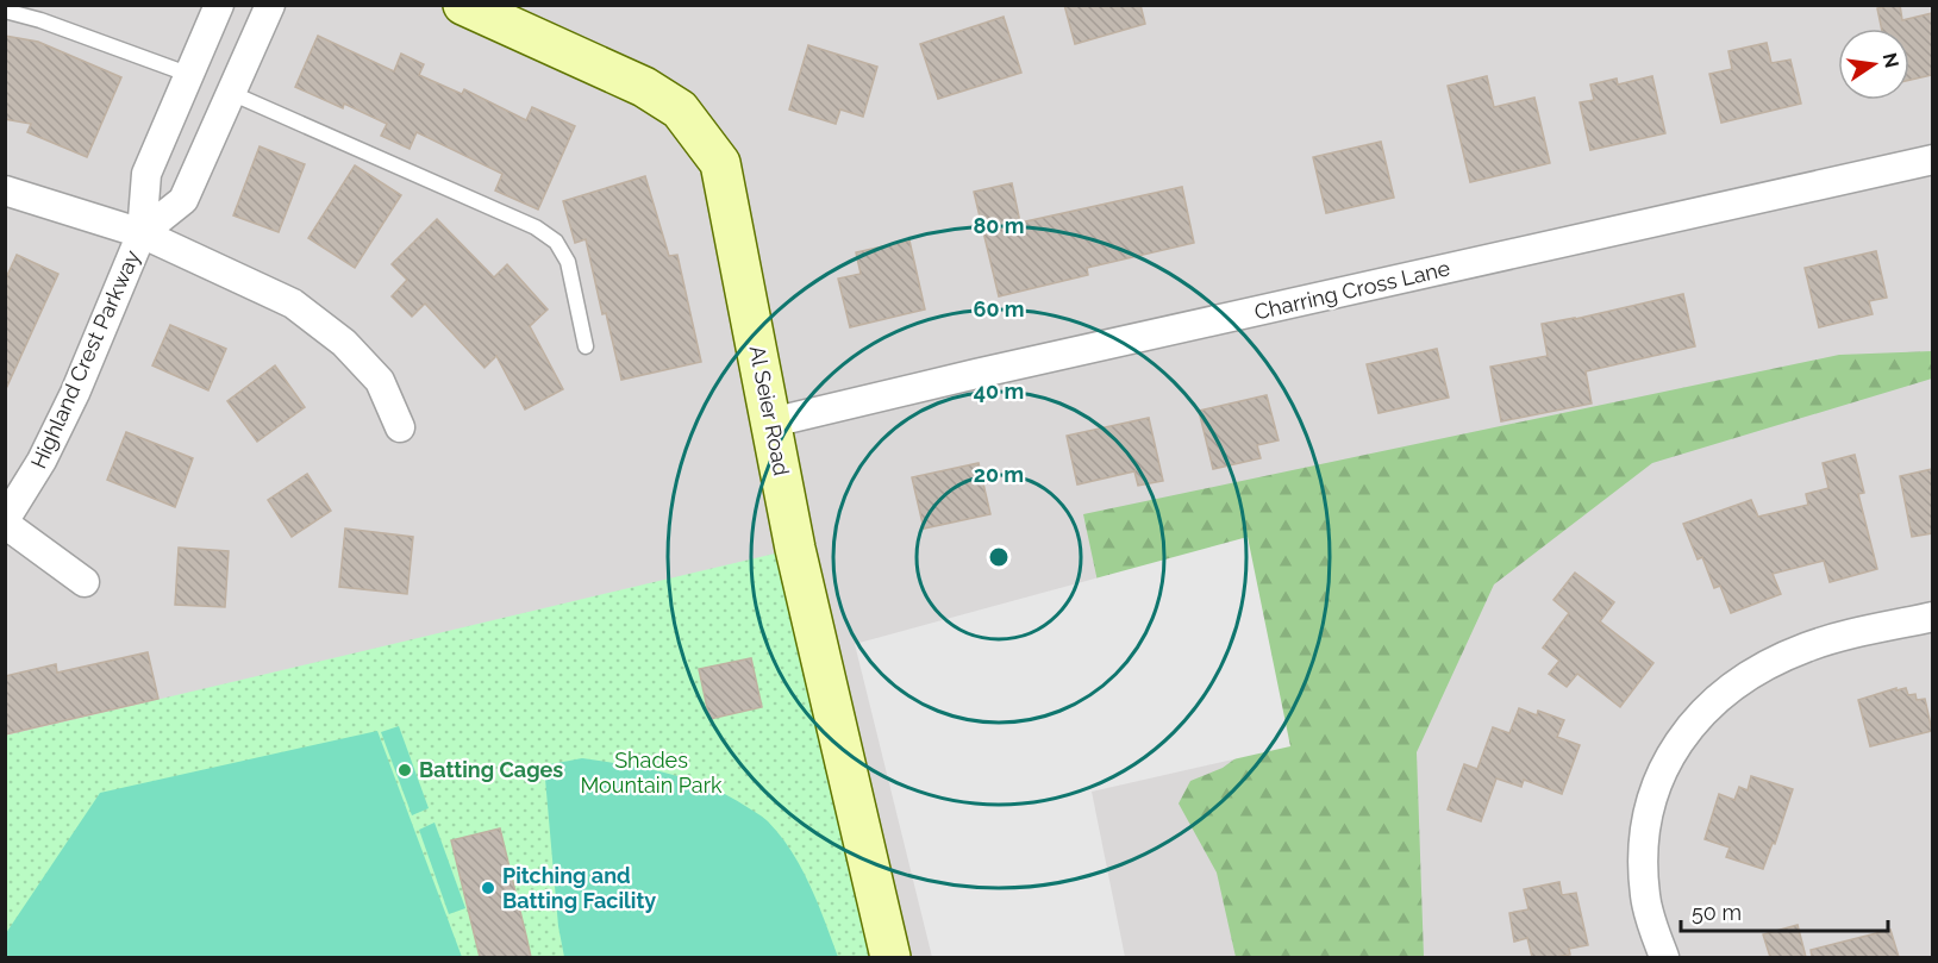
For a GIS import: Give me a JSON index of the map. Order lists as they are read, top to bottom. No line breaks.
{"streets":{"street":["Charring Cross Lane","Highland Crest Parkway","Al Seier Road"]},"crossings":[["Charring Cross Lane","Al Seier Road"]],"parks":["Shades Mountain Park"],"places":["Batting Cages","Pitching and Batting Facility"],"scale_bar":"50 m","north":"right","rings":["80 m","60 m","40 m","20 m"]}
